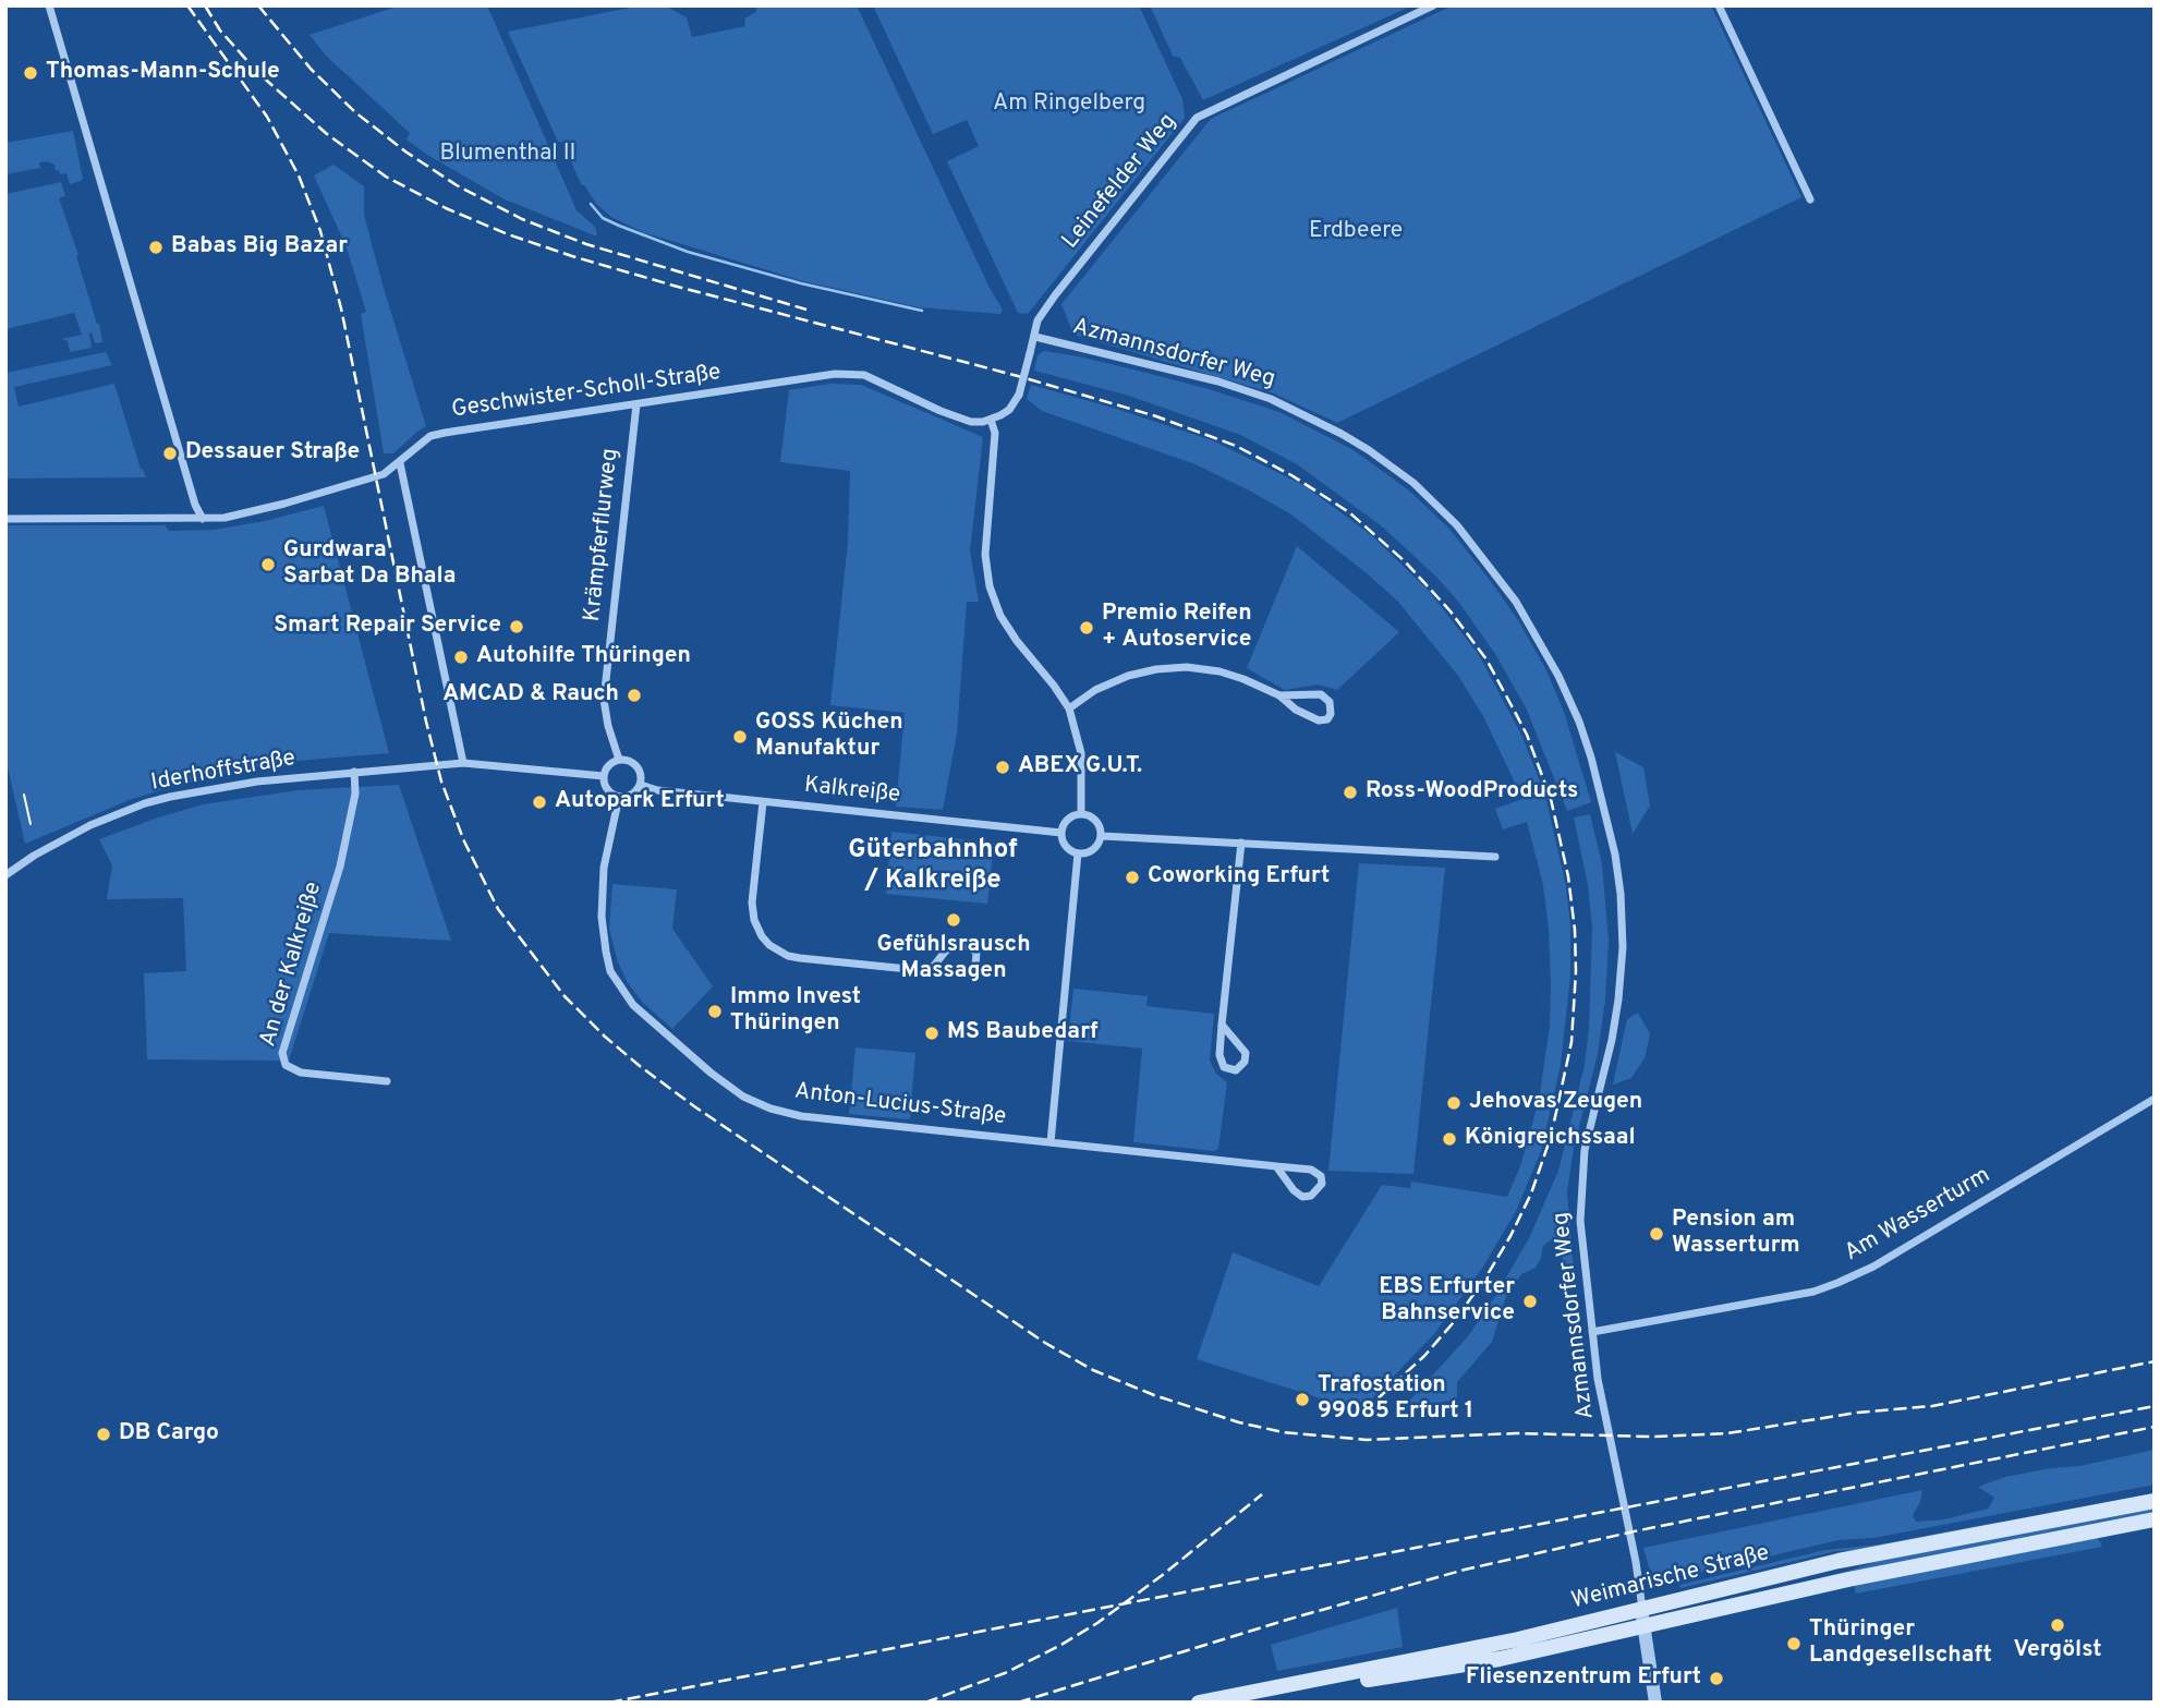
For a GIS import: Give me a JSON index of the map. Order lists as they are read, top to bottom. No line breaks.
{"streets":{"main road":["Weimarische Straße"],"street":["Leinefelder Weg","Azmannsdorfer Weg","Geschwister-Scholl-Straße","Krämpferflurweg","Iderhoffstraße","Kalkreiße","An der Kalkreiße","Anton-Lucius-Straße","Am Wasserturm"]},"crossings":[["Leinefelder Weg","Azmannsdorfer Weg"],["Azmannsdorfer Weg","Am Wasserturm"],["Azmannsdorfer Weg","Weimarische Straße"],["Geschwister-Scholl-Straße","Krämpferflurweg"],["Krämpferflurweg","Kalkreiße"],["Krämpferflurweg","Anton-Lucius-Straße"],["Iderhoffstraße","An der Kalkreiße"],["Kalkreiße","Anton-Lucius-Straße"]],"districts":["Güterbahnhof / Kalkreiße"],"parks":["Am Ringelberg","Blumenthal II","Erdbeere"],"places":["Thomas-Mann-Schule","Babas Big Bazar","Dessauer Straße","Gurdwara Sarbat Da Bhala","Smart Repair Service","Premio Reifen + Autoservice","Autohilfe Thüringen","AMCAD & Rauch","GOSS Küchen Manufaktur","ABEX G.U.T.","Ross-WoodProducts","Autopark Erfurt","Coworking Erfurt","Gefühlsrausch Massagen","Immo Invest Thüringen","MS Baubedarf","Jehovas Zeugen","Königreichssaal","Pension am Wasserturm","EBS Erfurter Bahnservice","Trafostation 99085 Erfurt 1","DB Cargo","Vergölst","Thüringer Landgesellschaft","Fliesenzentrum Erfurt"]}
